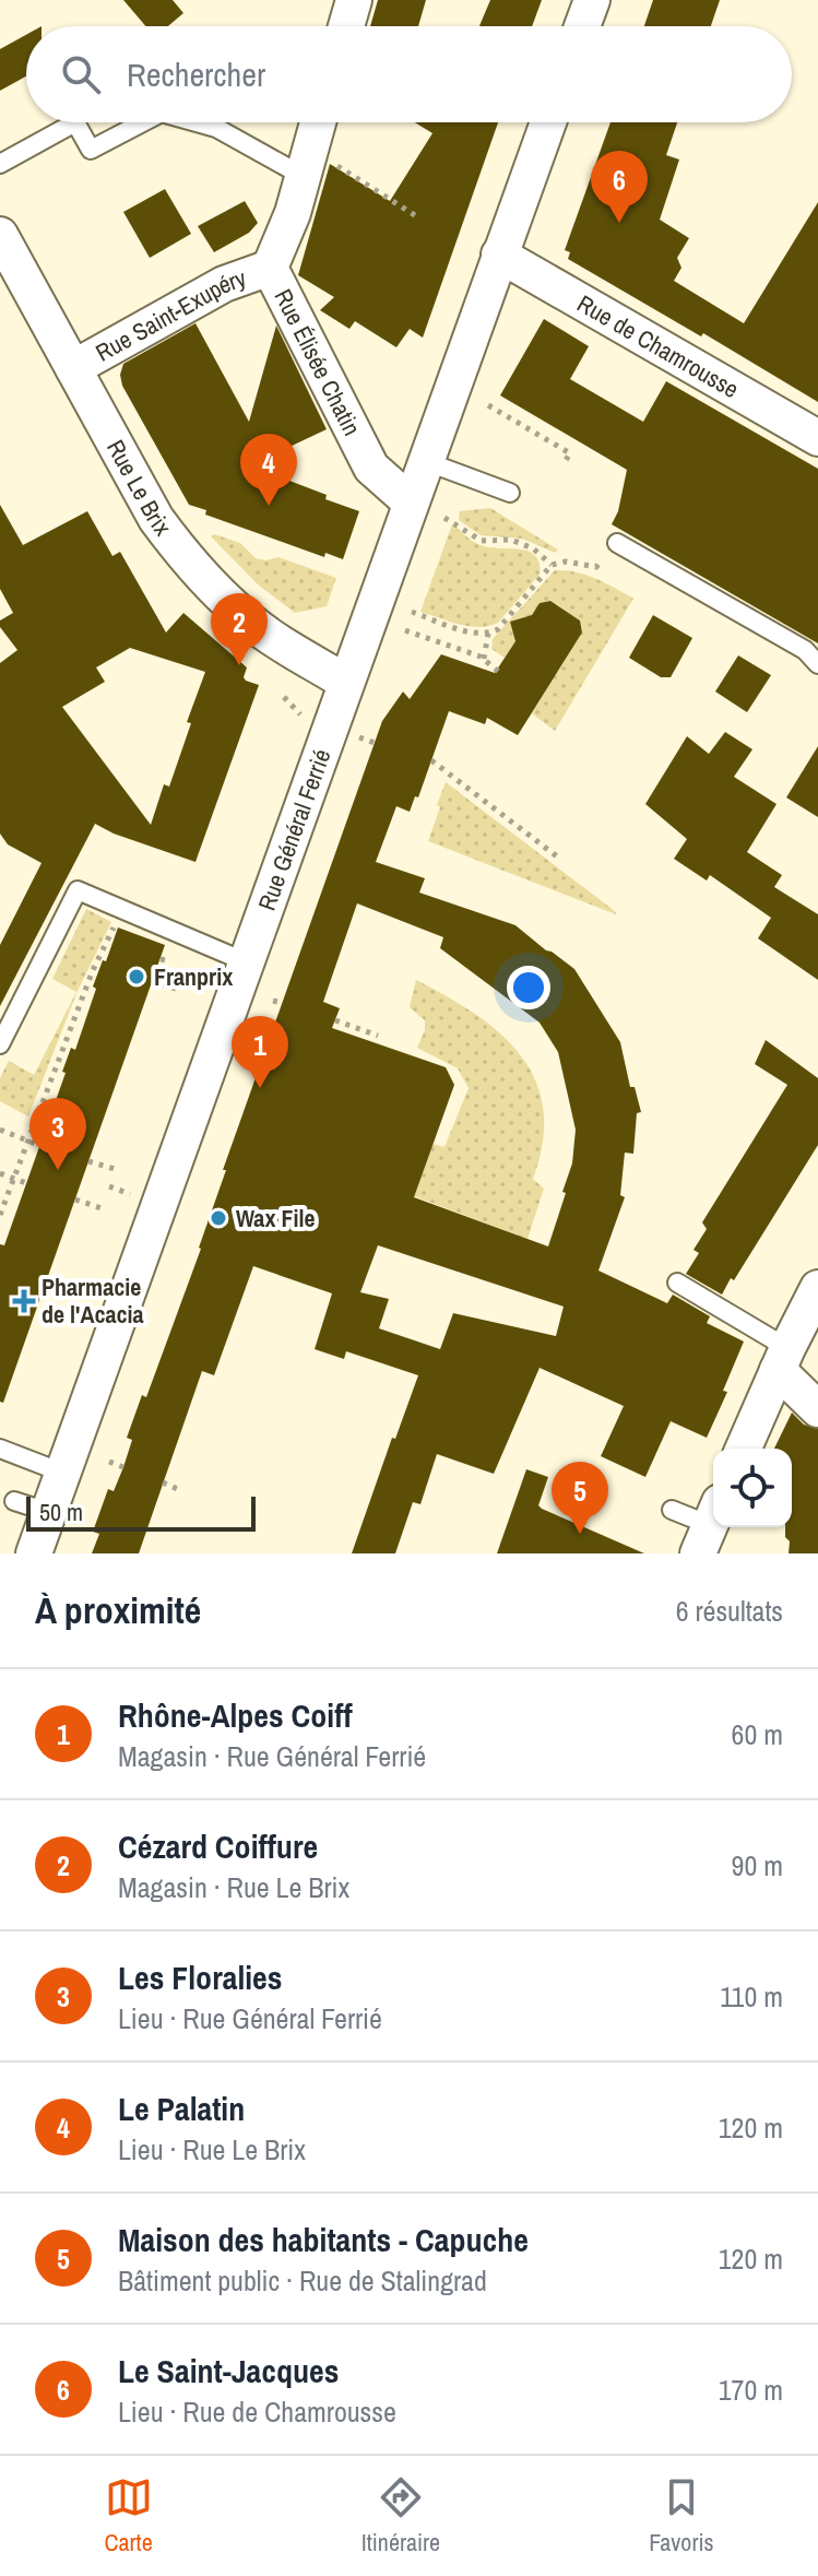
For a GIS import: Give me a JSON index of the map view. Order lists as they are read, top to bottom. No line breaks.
{"streets":{"street":["Rue Saint-Exupéry","Rue de Chamrousse","Rue Élisée Chatin","Rue Le Brix","Rue Général Ferrié"]},"crossings":[["Rue Saint-Exupéry","Rue Élisée Chatin"],["Rue Saint-Exupéry","Rue Le Brix"],["Rue de Chamrousse","Rue Général Ferrié"],["Rue Élisée Chatin","Rue Général Ferrié"],["Rue Le Brix","Rue Général Ferrié"]],"places":{"other":["Franprix","Wax File"],"health":["Pharmacie de l'Acacia"]},"scale_bar":"50 m","page":{"search":"Rechercher","pins":["6","4","2","1","3","5"],"scale":"50 m","heading":["À proximité","6 résultats"],"list":[{"mark":"1","name":"Rhône-Alpes Coiff","note":"Magasin · Rue Général Ferrié","value":"60 m"},{"mark":"2","name":"Cézard Coiffure","note":"Magasin · Rue Le Brix","value":"90 m"},{"mark":"3","name":"Les Floralies","note":"Lieu · Rue Général Ferrié","value":"110 m"},{"mark":"4","name":"Le Palatin","note":"Lieu · Rue Le Brix","value":"120 m"},{"mark":"5","name":"Maison des habitants - Capuche","note":"Bâtiment public · Rue de Stalingrad","value":"120 m"},{"mark":"6","name":"Le Saint-Jacques","note":"Lieu · Rue de Chamrousse","value":"170 m"}],"nav":["Carte","Itinéraire","Favoris"]}}
